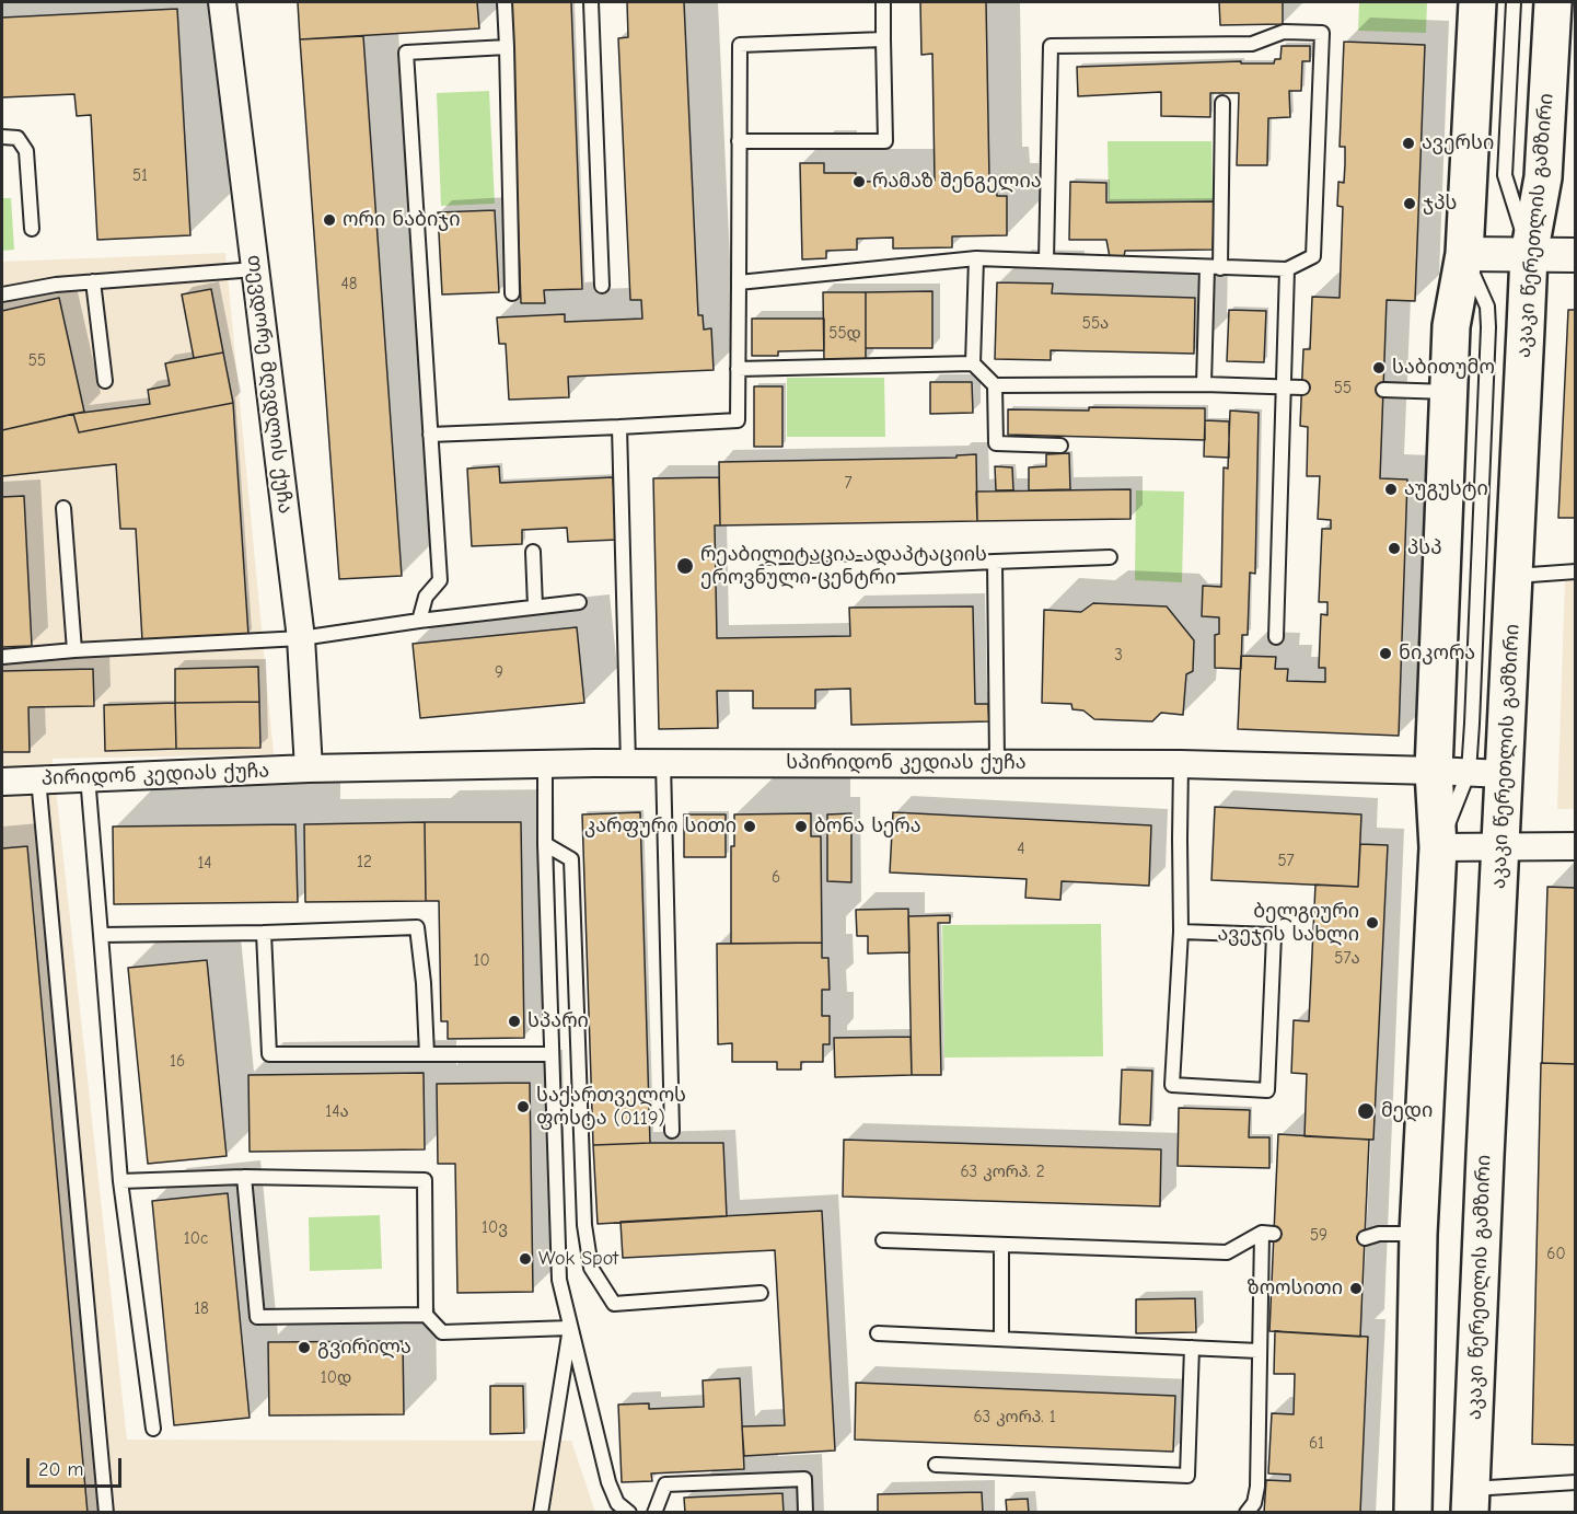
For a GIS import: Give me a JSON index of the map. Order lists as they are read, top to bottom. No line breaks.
{"streets":{"main road":["აკაკი წერეთლის გამზირი"],"street":["თევდორე მღვდლის ქუჩა","სპირიდონ კედიას ქუჩა","პირიდონ კედიას ქუჩა"]},"crossings":[["აკაკი წერეთლის გამზირი","სპირიდონ კედიას ქუჩა"],["თევდორე მღვდლის ქუჩა","სპირიდონ კედიას ქუჩა"],["თევდორე მღვდლის ქუჩა","პირიდონ კედიას ქუჩა"],["სპირიდონ კედიას ქუჩა","პირიდონ კედიას ქუჩა"]],"places":["ავერსი","რამაზ შენგელია","ჯპს","ორი ნაბიჯი","საბითუმო","აუგუსტი","პსპ","რეაბილიტაცია-ადაპტაციის ეროვნული ცენტრი","ნიკორა","კარფური სითი","ბონა სერა","ბელგიური ავეჯის სახლი","სპარი","საქართველოს ფოსტა (0119)","მედი","Wok Spot","ზოოსითი","გვირილა"],"house_numbers":["51","48","55ა","55დ","55","55","7","3","9","4","57","12","14","6","57ა","10","16","14ა","63 კორპ. 2","10ვ","59","10c","60","18","10დ","63 კორპ. 1","61"],"scale_bar":"20 m"}
